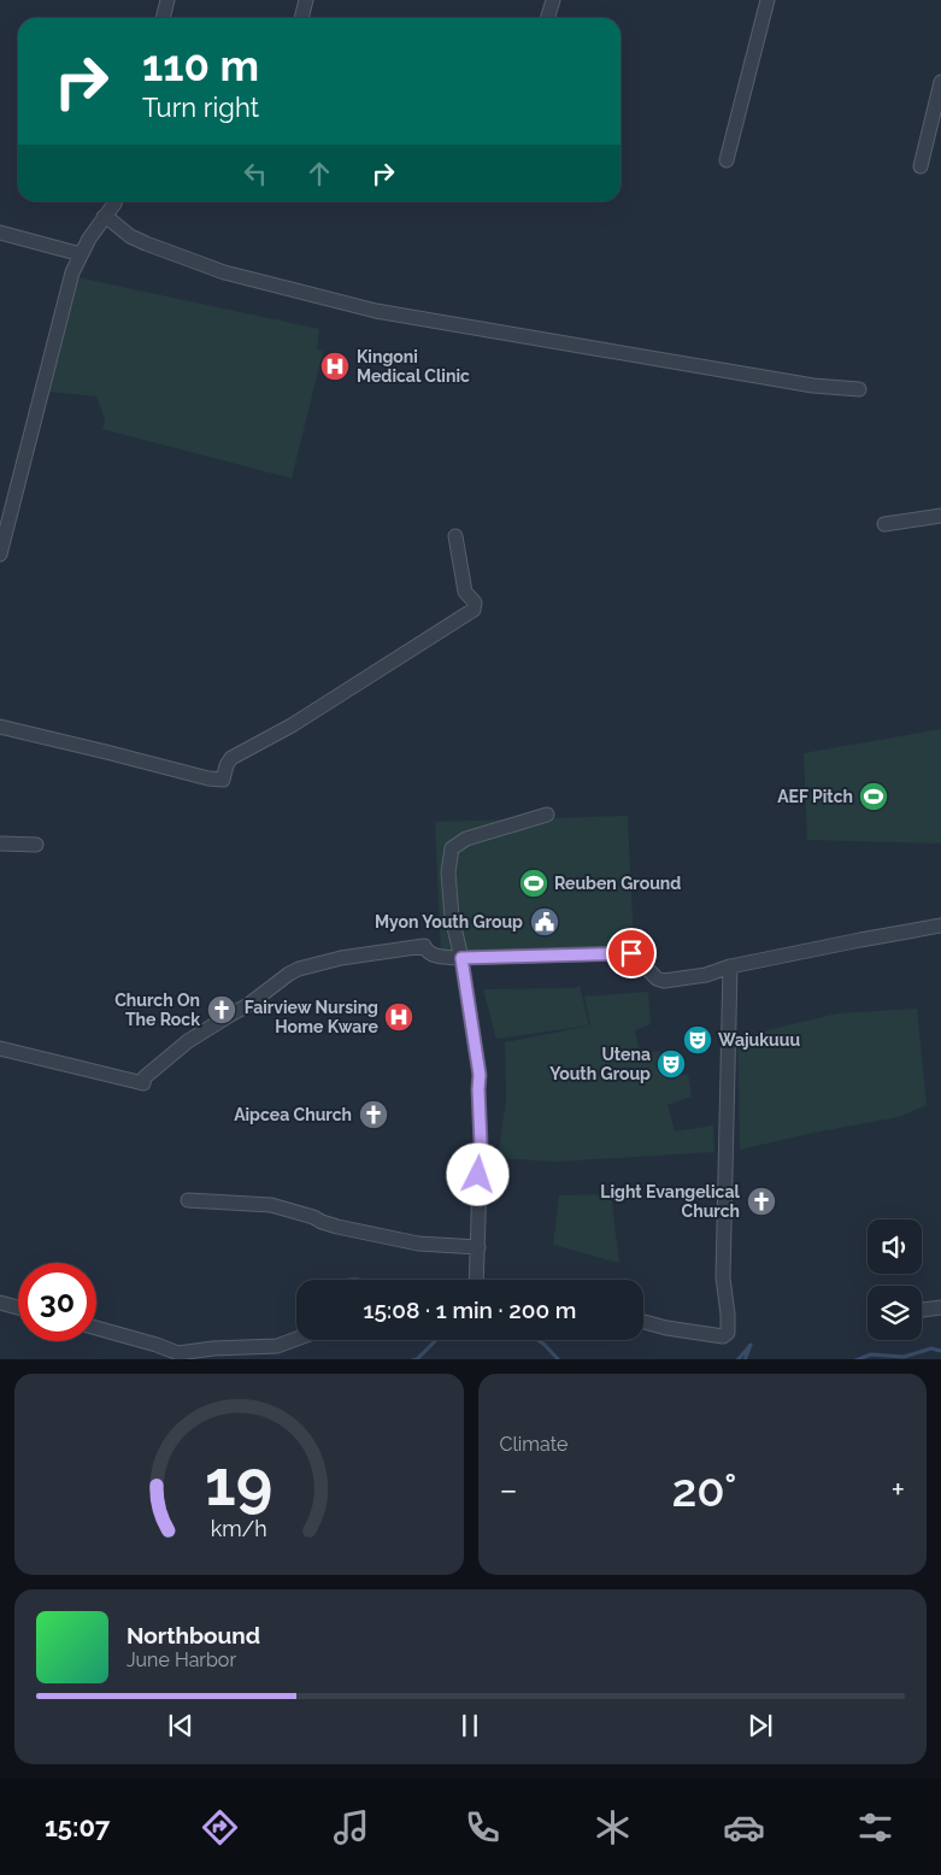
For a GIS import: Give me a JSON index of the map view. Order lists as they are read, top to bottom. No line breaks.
{"places":{"hospital":["Kingoni Medical Clinic","Fairview Nursing Home Kware"],"sports":["AEF Pitch","Reuben Ground"],"public building":["Myon Youth Group"],"church":["Church On The Rock","Aipcea Church","Light Evangelical Church"],"theatre":["Wajukuuu","Utena Youth Group"]},"page":{"turn":["110 m","Turn right"],"limit":"30","trip":"15:08 · 1 min · 200 m","tile":"Climate","heat":["−","20°","+"],"song":["Northbound","June Harbor"],"tabs":"15:07","gauge":["19","km/h"]}}
